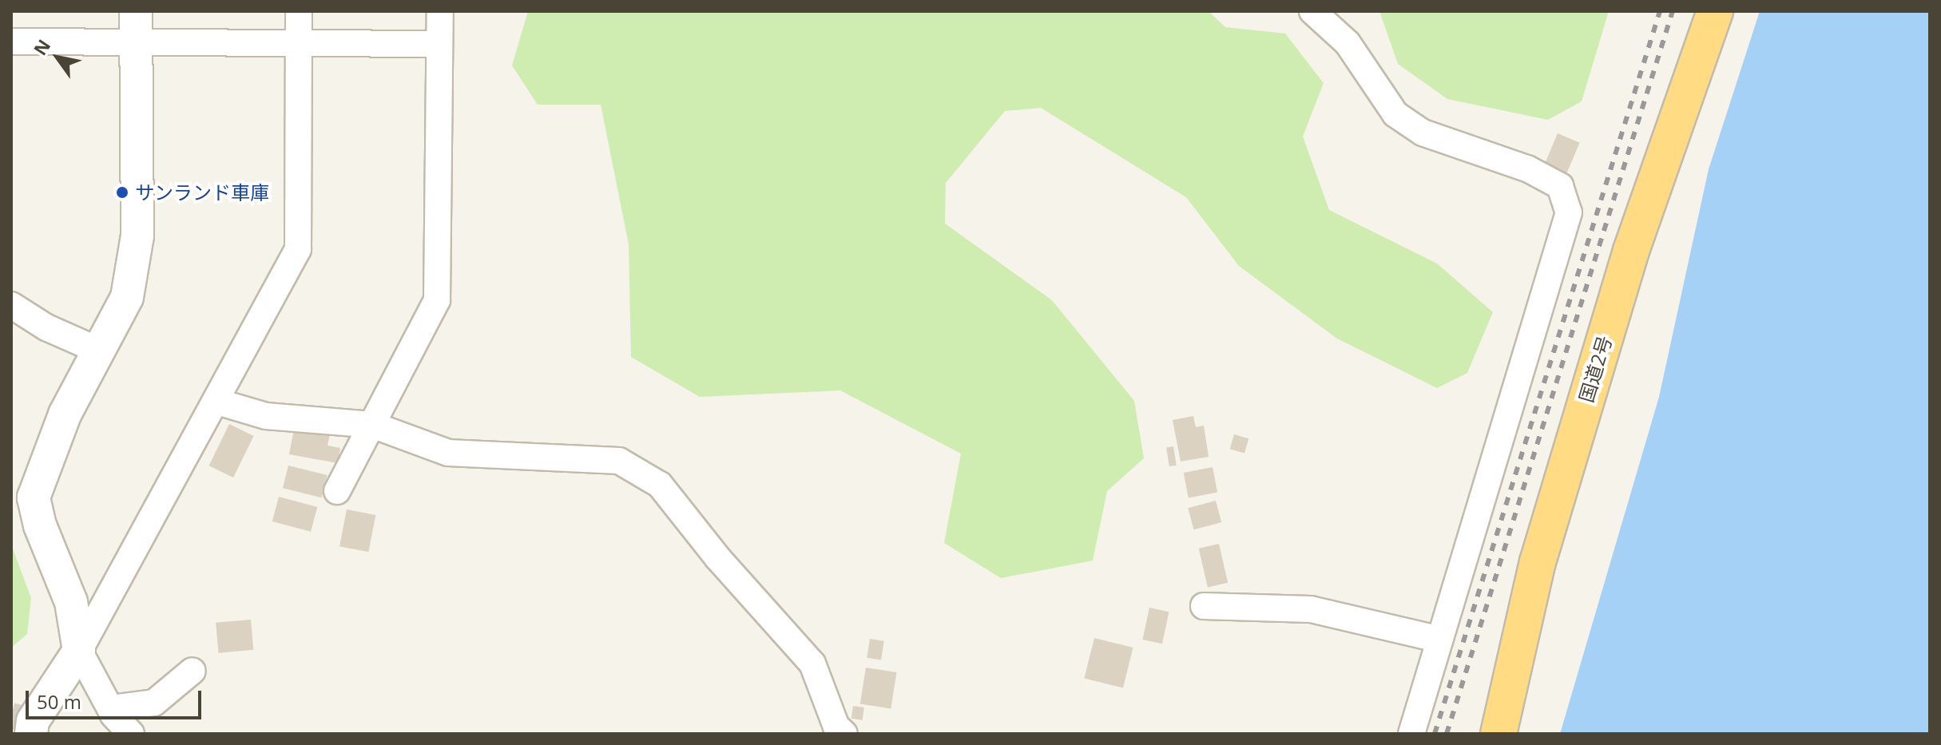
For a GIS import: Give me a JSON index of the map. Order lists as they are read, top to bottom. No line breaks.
{"streets":{"highway":["国道2号"]},"places":["サンランド車庫"],"scale_bar":"50 m","north":"top left"}
